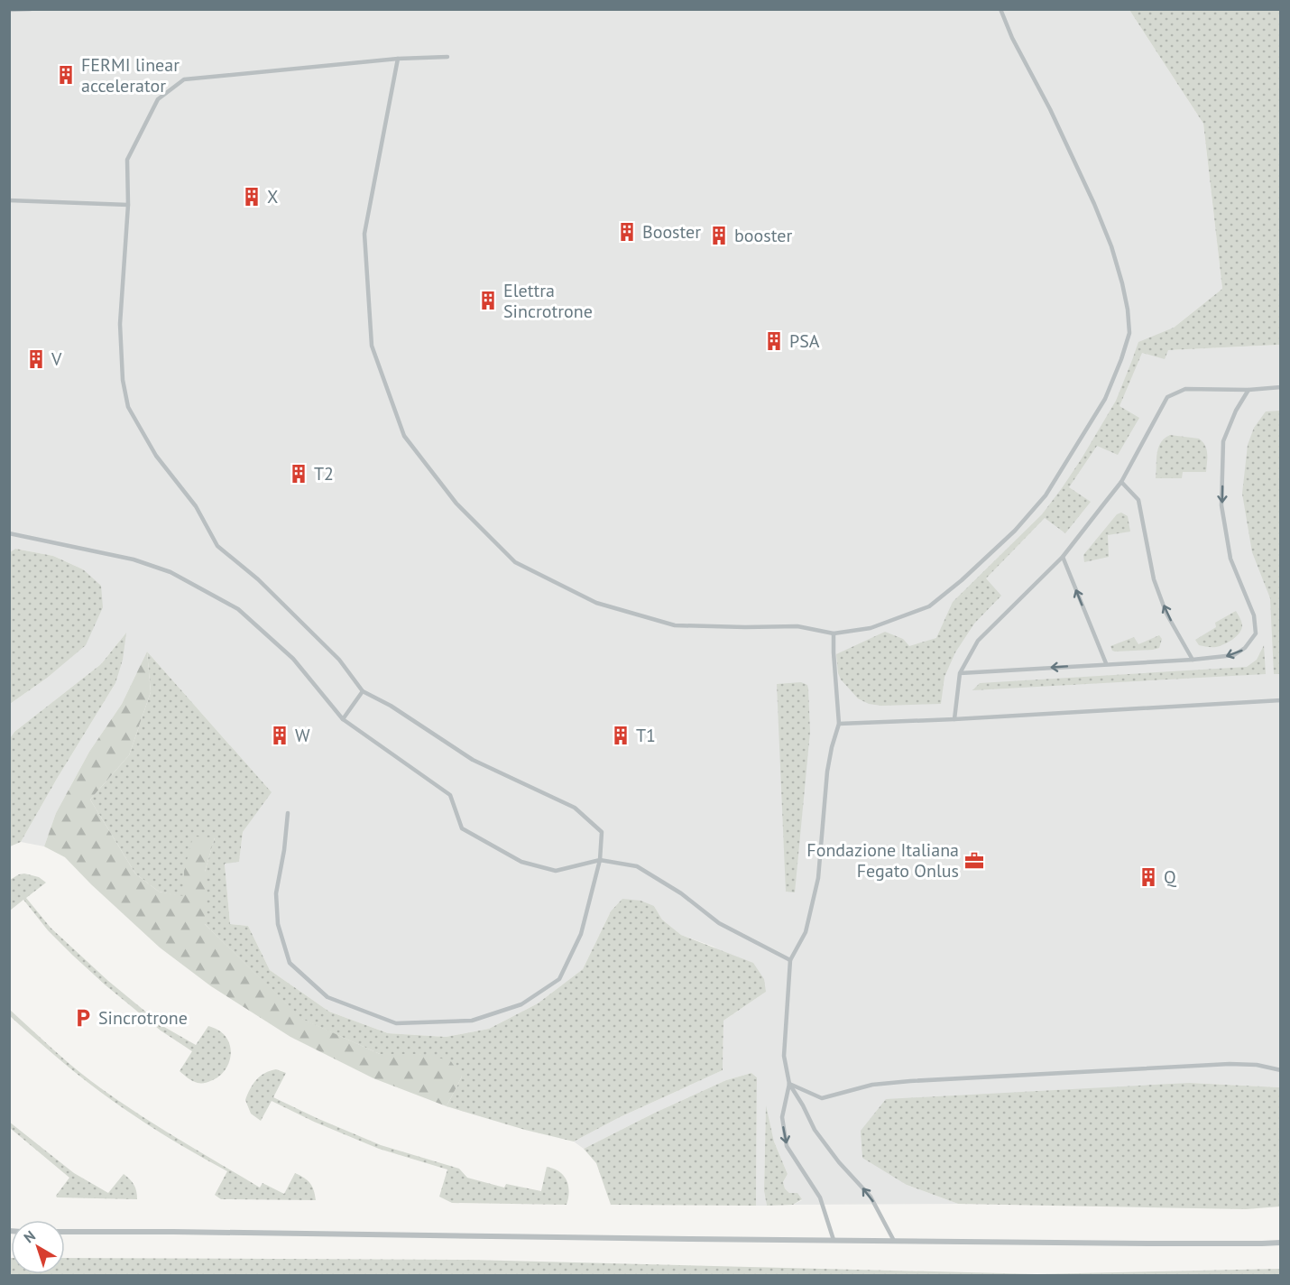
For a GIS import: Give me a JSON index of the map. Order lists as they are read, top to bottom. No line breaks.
{"places":{"building":["FERMI linear accelerator","X","Booster","booster","Elettra Sincrotrone","PSA","V","T2","W","T1","Q"],"office":["Fondazione Italiana Fegato Onlus"],"parking":["Sincrotrone"]},"north":"top left"}
